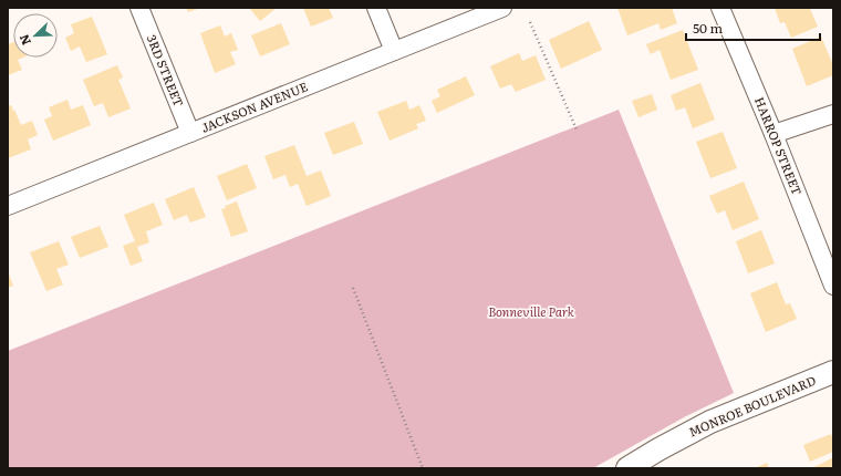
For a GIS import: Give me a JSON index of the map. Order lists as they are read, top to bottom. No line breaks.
{"streets":{"main road":["MONROE BOULEVARD"],"street":["3RD STREET","JACKSON AVENUE","HARROP STREET"]},"crossings":[["3RD STREET","JACKSON AVENUE"]],"parks":["Bonneville Park"],"scale_bar":"50 m","north":"bottom left"}
